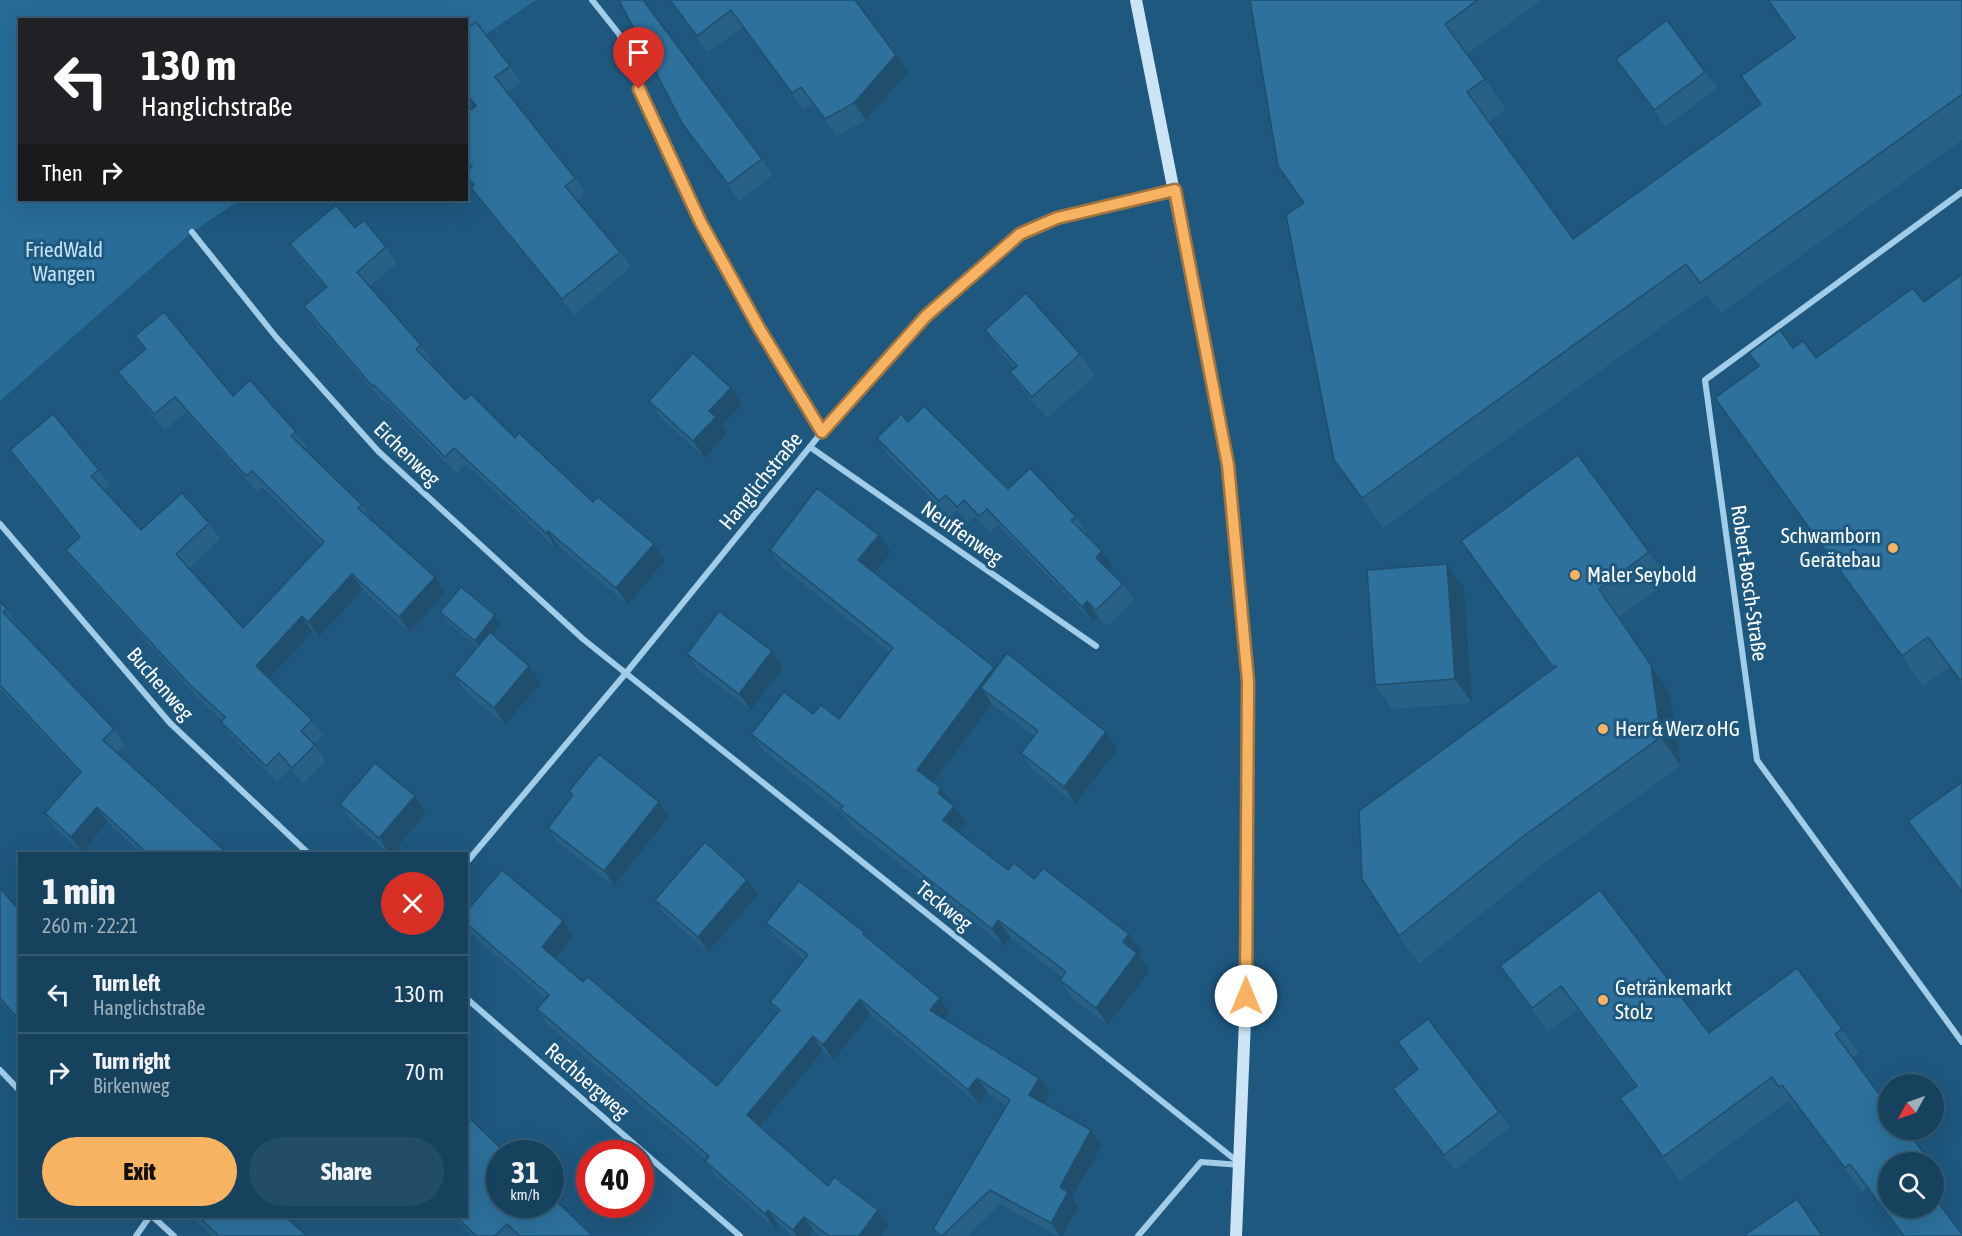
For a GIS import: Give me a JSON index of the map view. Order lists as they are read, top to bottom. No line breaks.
{"streets":{"street":["Eichenweg","Hanglichstraße","Neuffenweg","Robert-Bosch-Straße","Buchenweg","Teckweg","Rechbergweg"]},"crossings":[["Eichenweg","Hanglichstraße"],["Eichenweg","Teckweg"],["Hanglichstraße","Neuffenweg"],["Hanglichstraße","Teckweg"]],"parks":["FriedWald Wangen"],"places":["Schwamborn Gerätebau","Maler Seybold","Herr & Werz oHG","Getränkemarkt Stolz"],"north":"bottom left","page":{"turn":["130 m","Hanglichstraße"],"then":"Then","heading":["1 min","260 m · 22:21"],"list":[{"name":"Turn left","note":"Hanglichstraße","value":"130 m"},{"name":"Turn right","note":"Birkenweg","value":"70 m"}],"buttons":["Exit","Share"],"speed":"31 km/h","limit":"40"}}
